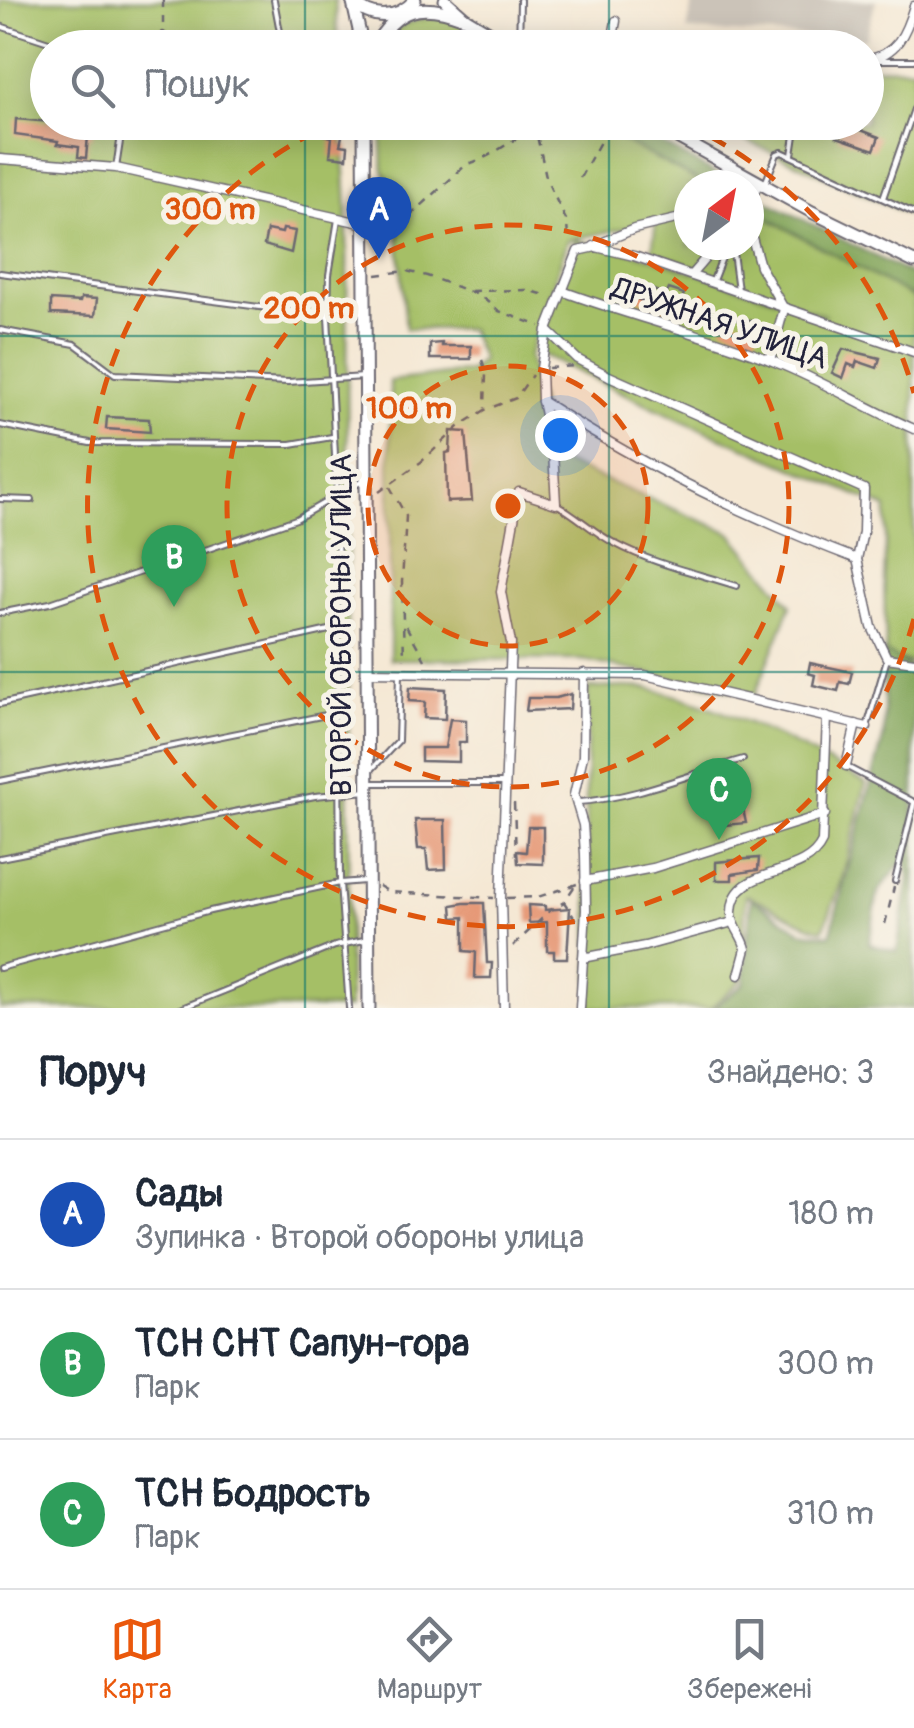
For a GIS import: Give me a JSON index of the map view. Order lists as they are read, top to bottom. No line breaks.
{"streets":{"main road":["ВТОРОЙ ОБОРОНЫ УЛИЦА"],"street":["ДРУЖНАЯ УЛИЦА"]},"north":"top right","page":{"search":"Пошук","pins":["A","B","C"],"heading":["Поруч","Знайдено: 3"],"list":[{"mark":"A","name":"Сады","note":"Зупинка · Второй обороны улица","value":"180 m"},{"mark":"B","name":"ТСН СНТ Сапун-гора","note":"Парк","value":"300 m"},{"mark":"C","name":"ТСН Бодрость","note":"Парк","value":"310 m"}],"nav":["Карта","Маршрут","Збережені"]},"rings":["300 m","200 m","100 m"]}
